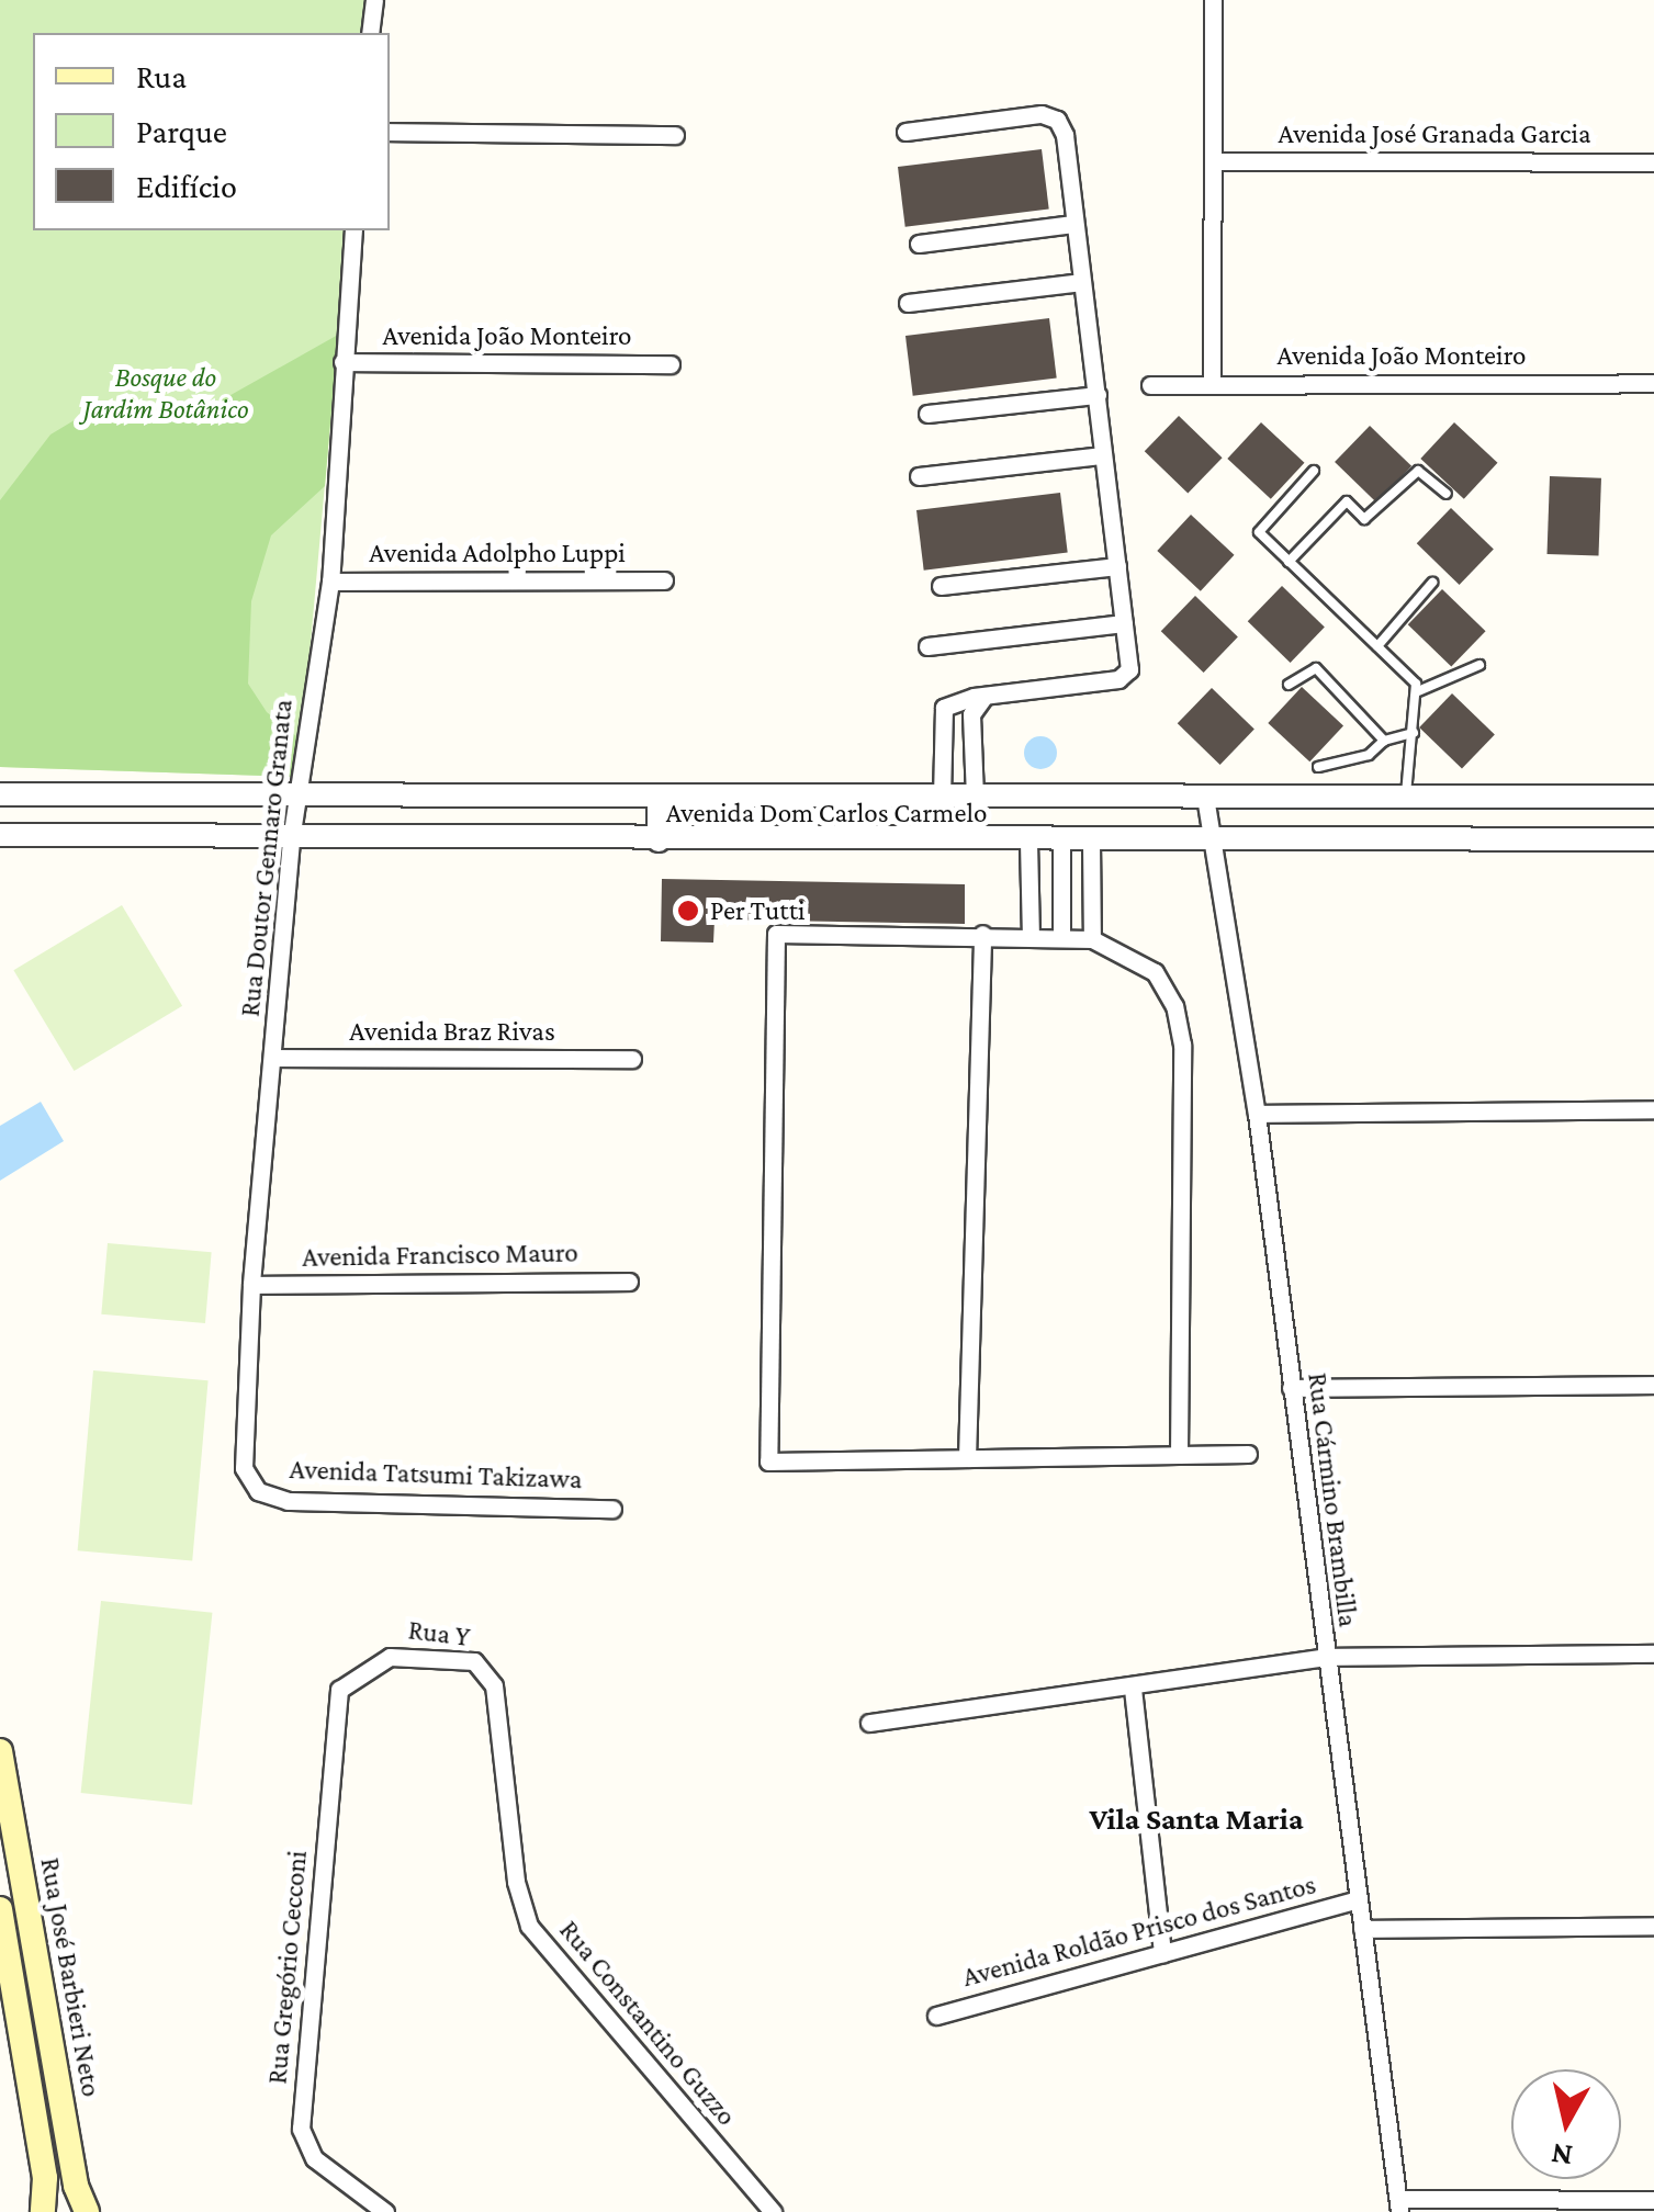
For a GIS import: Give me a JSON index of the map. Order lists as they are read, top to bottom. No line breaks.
{"streets":{"main road":["Rua José Barbieri Neto"],"street":["Avenida José Granada Garcia","Avenida João Monteiro","Avenida Adolpho Luppi","Avenida Dom Carlos Carmelo","Rua Doutor Gennaro Granata","Avenida Braz Rivas","Avenida Francisco Mauro","Avenida Tatsumi Takizawa","Rua Cármino Brambilla","Rua Y","Avenida Roldão Prisco dos Santos","Rua Gregório Cecconi","Rua Constantino Guzzo"]},"crossings":[["Avenida João Monteiro","Rua Doutor Gennaro Granata"],["Avenida Adolpho Luppi","Rua Doutor Gennaro Granata"],["Avenida Dom Carlos Carmelo","Rua Doutor Gennaro Granata"],["Avenida Dom Carlos Carmelo","Rua Cármino Brambilla"],["Rua Doutor Gennaro Granata","Avenida Braz Rivas"],["Rua Doutor Gennaro Granata","Avenida Francisco Mauro"],["Rua Doutor Gennaro Granata","Avenida Tatsumi Takizawa"],["Rua Cármino Brambilla","Avenida Roldão Prisco dos Santos"],["Rua Y","Rua Gregório Cecconi"],["Rua Y","Rua Constantino Guzzo"]],"districts":["Vila Santa Maria"],"parks":["Bosque do Jardim Botânico"],"places":["Per Tutti"],"legend":["Rua","Parque","Edifício"],"north":"bottom"}
